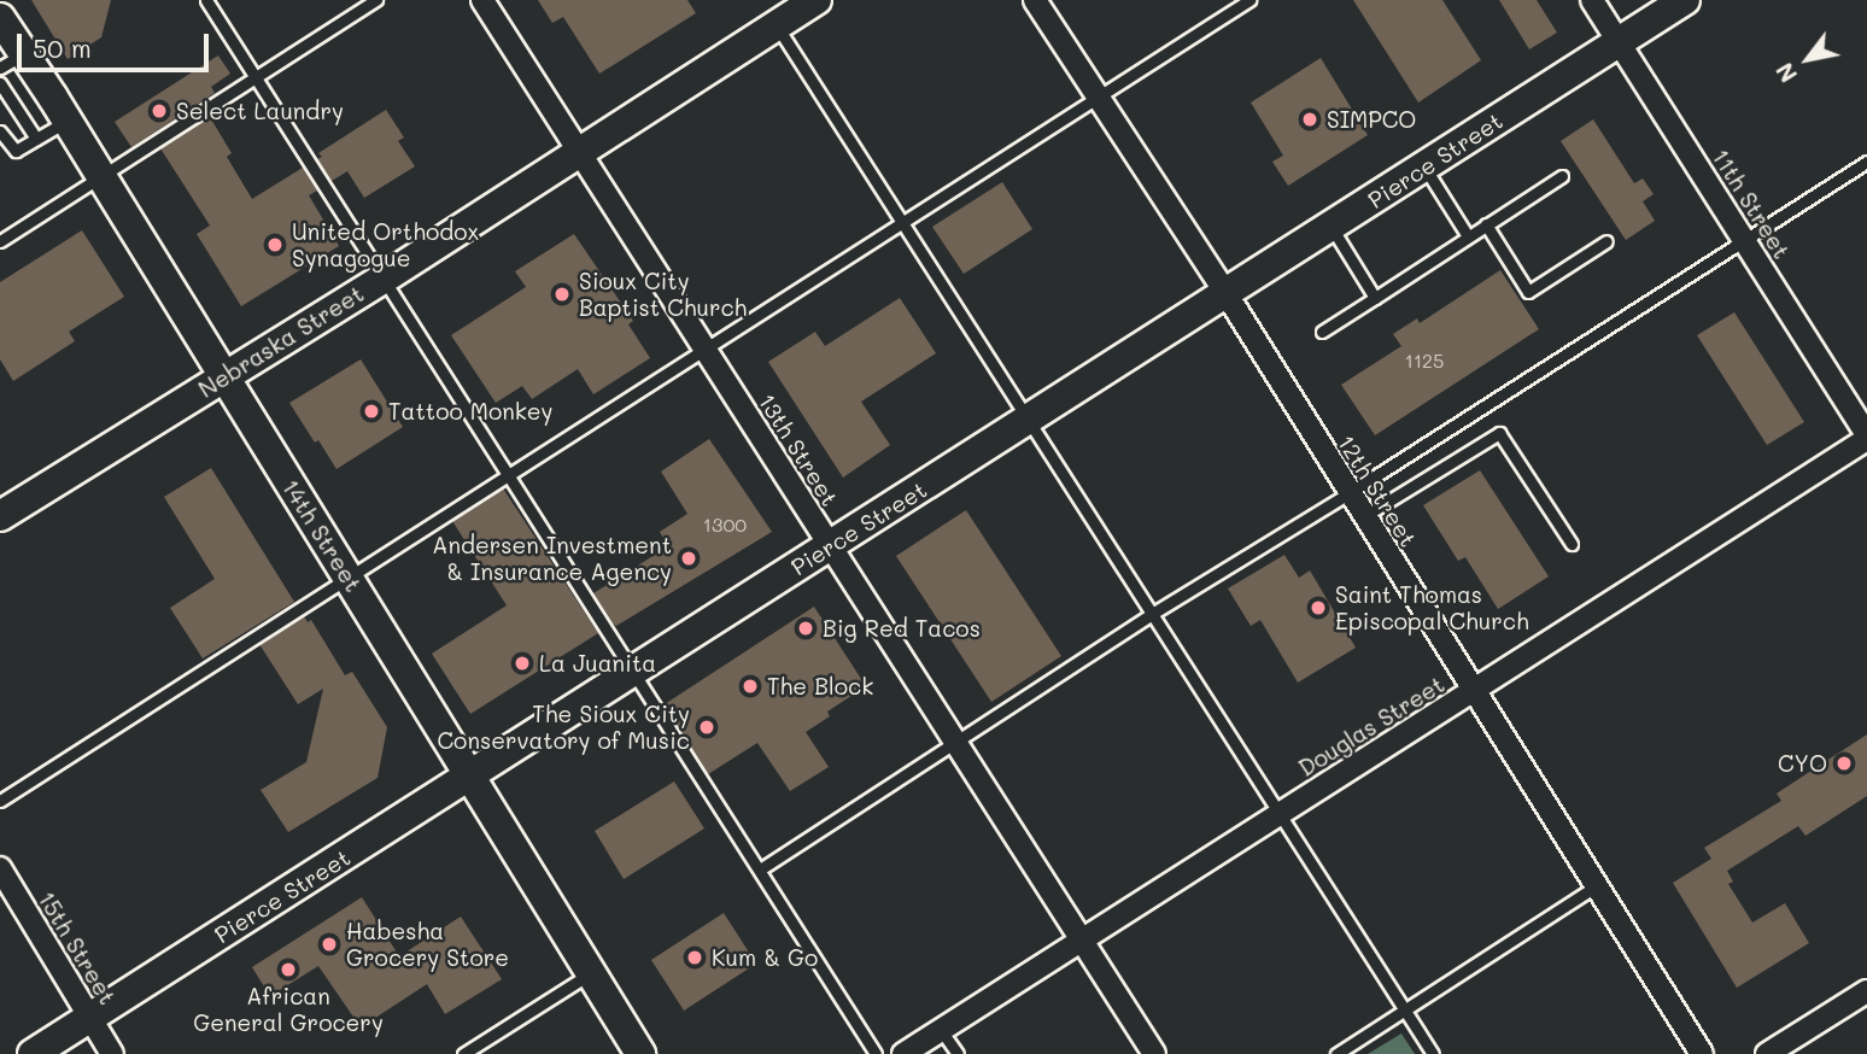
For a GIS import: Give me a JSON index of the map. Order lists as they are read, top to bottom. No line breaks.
{"streets":{"main road":["Pierce Street","Nebraska Street","14th Street"],"street":["11th Street","13th Street","12th Street","Douglas Street","15th Street"]},"crossings":[["Pierce Street","11th Street"],["Pierce Street","13th Street"],["Pierce Street","12th Street"],["Pierce Street","14th Street"],["Pierce Street","15th Street"],["11th Street","Douglas Street"],["Nebraska Street","13th Street"],["Nebraska Street","14th Street"],["13th Street","Douglas Street"],["12th Street","Douglas Street"]],"places":["Select Laundry","SIMPCO","United Orthodox Synagogue","Sioux City Baptist Church","Tattoo Monkey","Andersen Investment & Insurance Agency","Saint Thomas Episcopal Church","Big Red Tacos","La Juanita","The Block","The Sioux City Conservatory of Music","CYO","Habesha Grocery Store","Kum & Go","African General Grocery"],"house_numbers":["1125","1300"],"scale_bar":"50 m","north":"bottom left"}
